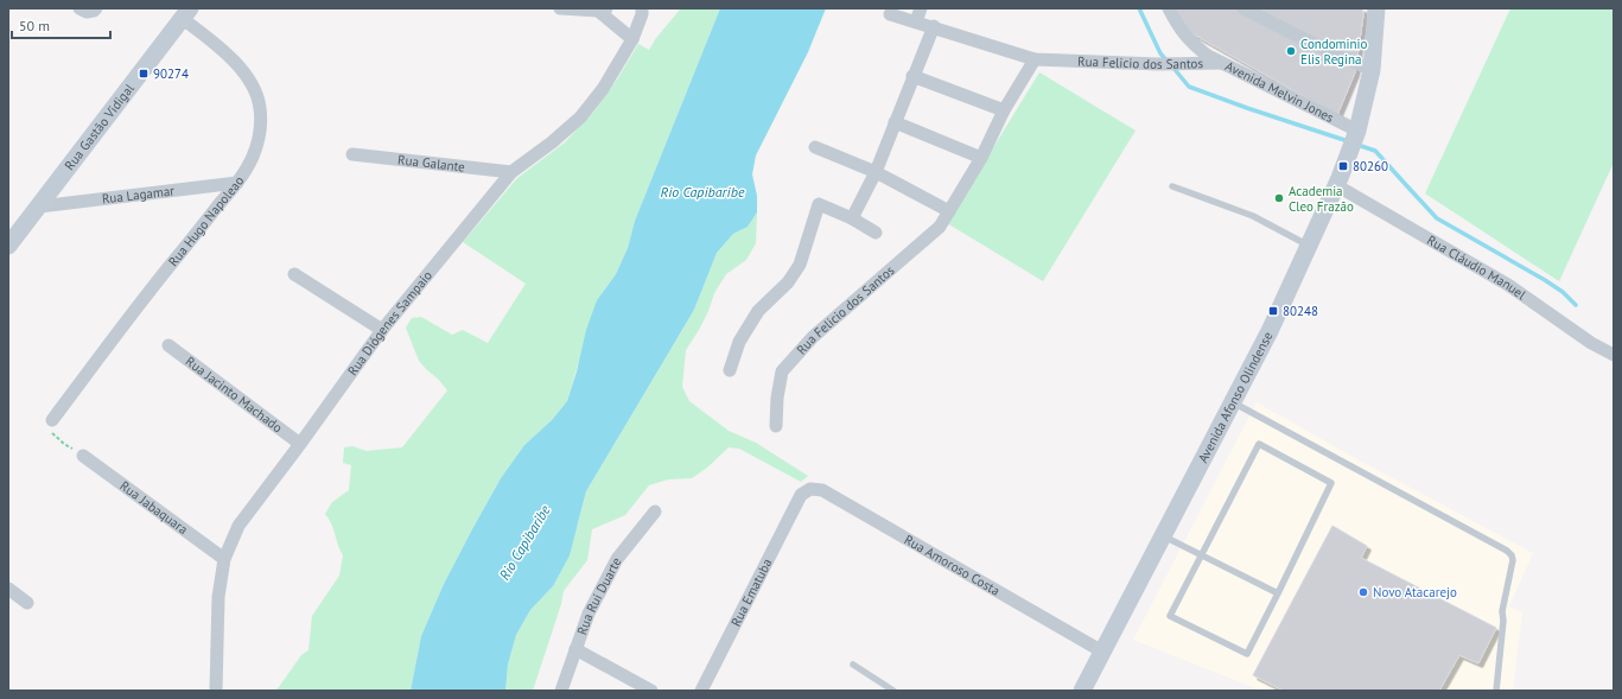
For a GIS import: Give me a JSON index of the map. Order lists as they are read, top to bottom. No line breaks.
{"streets":{"main road":["Rua Gastão Vidigal","Avenida Afonso Olindense"],"street":["Rua Felicio dos Santos","Avenida Melvin Jones","Rua Galante","Rua Lagamar","Rua Hugo Napoleao","Rua Cláudio Manuel","Rua Diógenes Sampaio","Rua Jacinto Machado","Rua Jabaquara","Rua Amoroso Costa","Rua Ematuba","Rua Rui Duarte"]},"crossings":[["Rua Felicio dos Santos","Avenida Melvin Jones"],["Avenida Melvin Jones","Avenida Afonso Olindense"],["Rua Gastão Vidigal","Rua Lagamar"],["Rua Gastão Vidigal","Rua Hugo Napoleao"],["Rua Galante","Rua Diógenes Sampaio"],["Rua Lagamar","Rua Hugo Napoleao"],["Rua Cláudio Manuel","Avenida Afonso Olindense"],["Rua Diógenes Sampaio","Rua Jacinto Machado"],["Rua Diógenes Sampaio","Rua Jabaquara"],["Avenida Afonso Olindense","Rua Amoroso Costa"],["Rua Amoroso Costa","Rua Ematuba"]],"water":["Rio Capibaribe"],"places":{"other":["Condominio Elis Regina","Academia Cleo Frazão","Novo Atacarejo"],"transit":["90274","80260","80248"]},"scale_bar":"50 m"}
